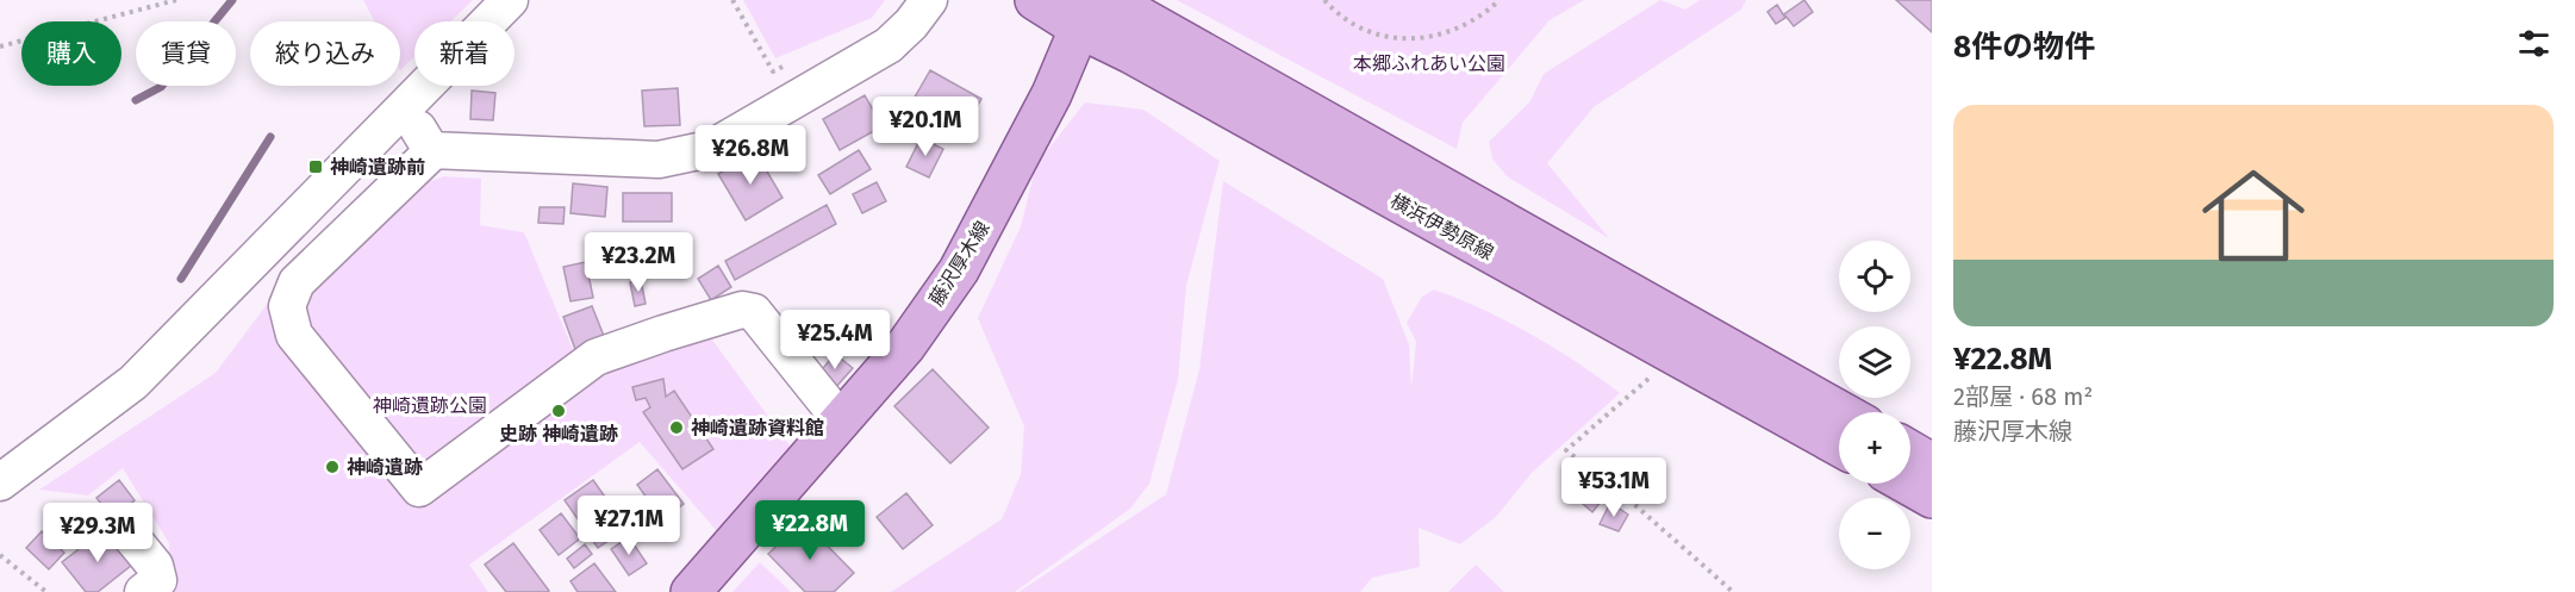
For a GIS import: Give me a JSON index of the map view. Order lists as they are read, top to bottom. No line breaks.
{"streets":{"main road":["横浜伊勢原線","藤沢厚木線"]},"crossings":[["横浜伊勢原線","藤沢厚木線"]],"parks":["本郷ふれあい公園","神崎遺跡公園"],"places":{"transit":["神崎遺跡前"],"other":["史跡 神崎遺跡","神崎遺跡資料館","神崎遺跡"]},"page":{"heading":"8件の物件","chip":["購入","賃貸","絞り込み","新着"],"list":[{"name":"¥22.8M","note":"2部屋 · 68 m² · 藤沢厚木線"}],"price":["¥20.1M","¥26.8M","¥23.2M","¥25.4M","¥53.1M","¥27.1M","¥22.8M","¥29.3M"],"map_buttons":["+","−"]}}
